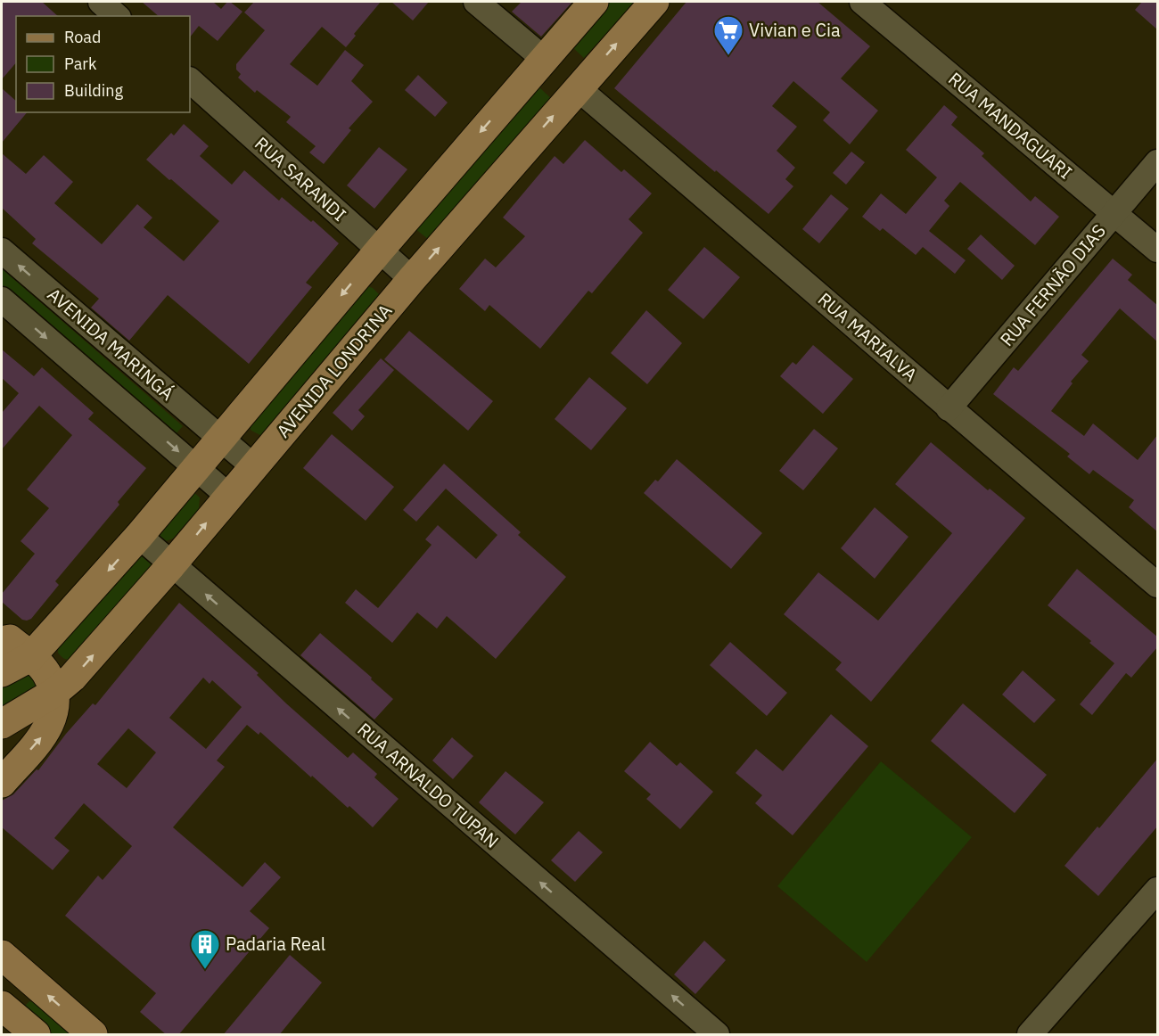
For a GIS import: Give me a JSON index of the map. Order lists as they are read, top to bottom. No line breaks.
{"streets":{"main road":["AVENIDA LONDRINA"],"street":["RUA MANDAGUARI","RUA SARANDI","RUA FERNÃO DIAS","RUA MARIALVA","AVENIDA MARINGÁ","RUA ARNALDO TUPAN"]},"crossings":[["RUA MANDAGUARI","RUA FERNÃO DIAS"],["RUA SARANDI","AVENIDA LONDRINA"],["RUA FERNÃO DIAS","RUA MARIALVA"],["RUA MARIALVA","AVENIDA LONDRINA"],["AVENIDA MARINGÁ","AVENIDA LONDRINA"],["AVENIDA LONDRINA","RUA ARNALDO TUPAN"]],"one_way":["RUA ARNALDO TUPAN"],"places":{"supermarket":["Vivian e Cia"],"building":["Padaria Real"]},"legend":["Road","Park","Building"]}
